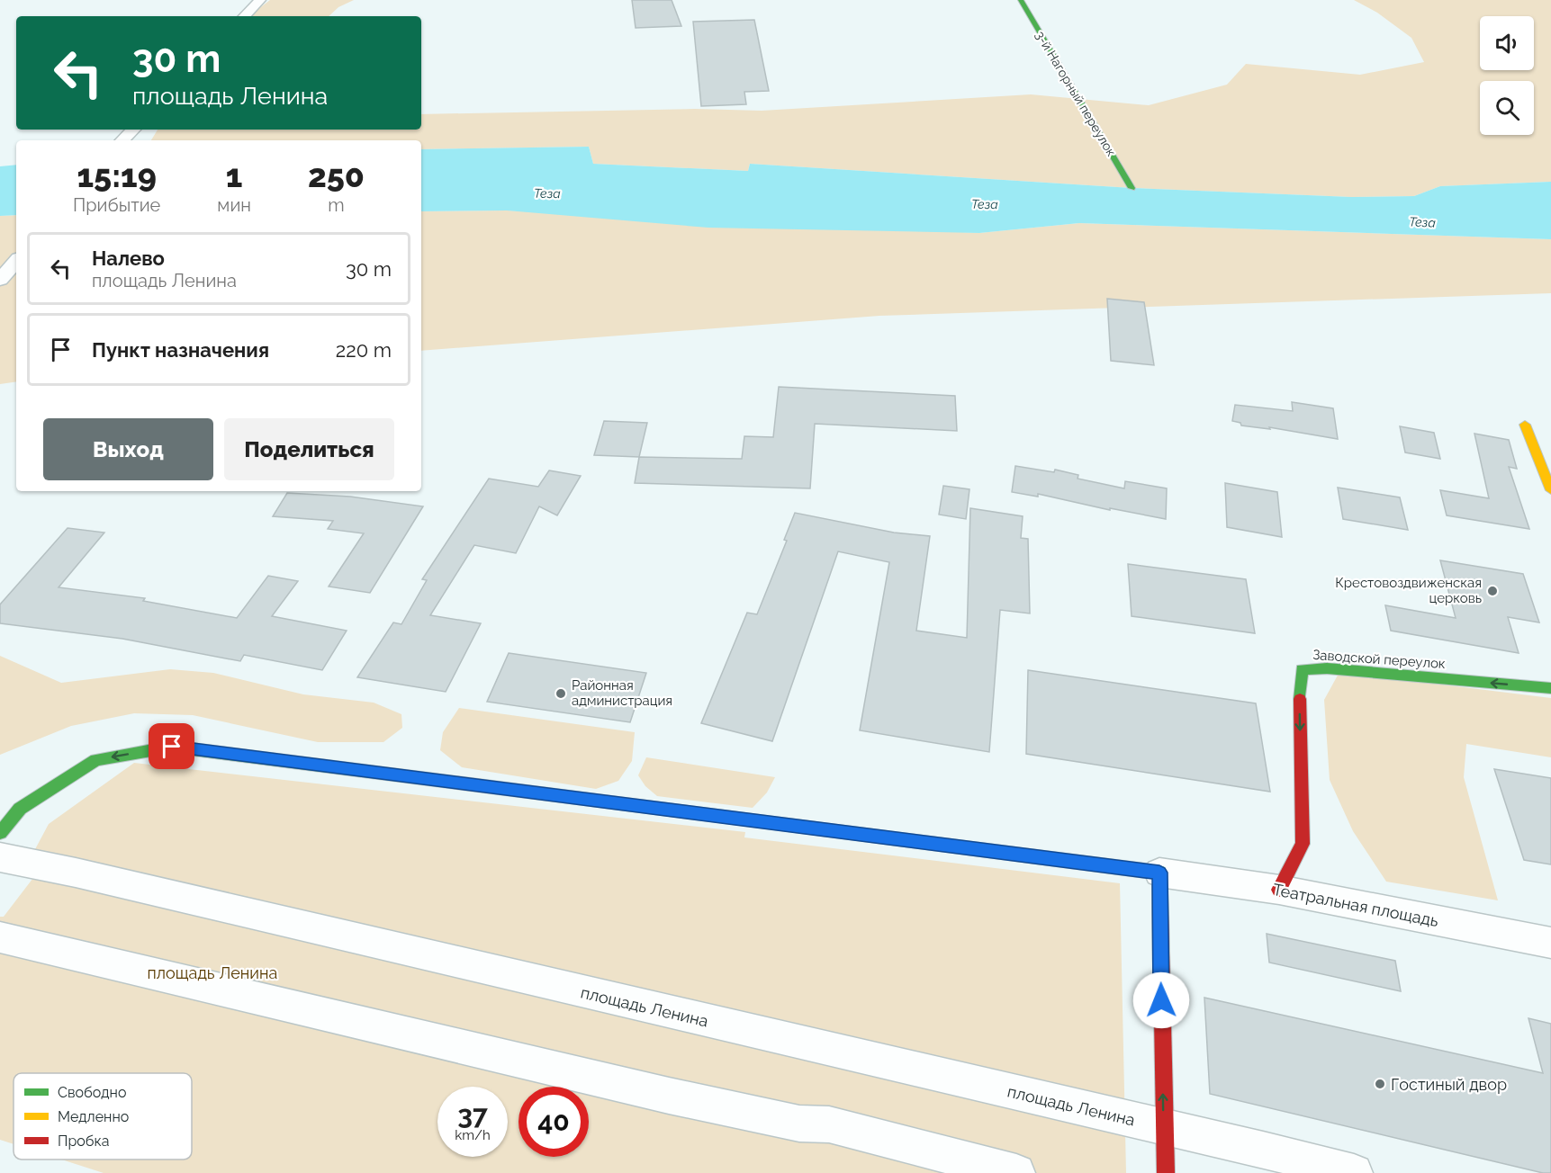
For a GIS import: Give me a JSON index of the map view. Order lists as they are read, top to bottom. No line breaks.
{"streets":{"street":["3-й Нагорный переулок","Заводской переулок","Театральная площадь","площадь Ленина"]},"crossings":[["Заводской переулок","Театральная площадь"]],"water":["Теза"],"parks":["площадь Ленина"],"places":["Крестовоздвиженская церковь","Районная администрация","Гостиный двор"],"legend":["Свободно","Медленно","Пробка"],"page":{"turn":["30 m","площадь Ленина"],"eta":["15:19","Прибытие","1","мин","250","m"],"list":[{"name":"Налево","note":"площадь Ленина","value":"30 m"},{"name":"Пункт назначения","value":"220 m"}],"buttons":["Выход","Поделиться"],"speed":"37 km/h","limit":"40"}}
